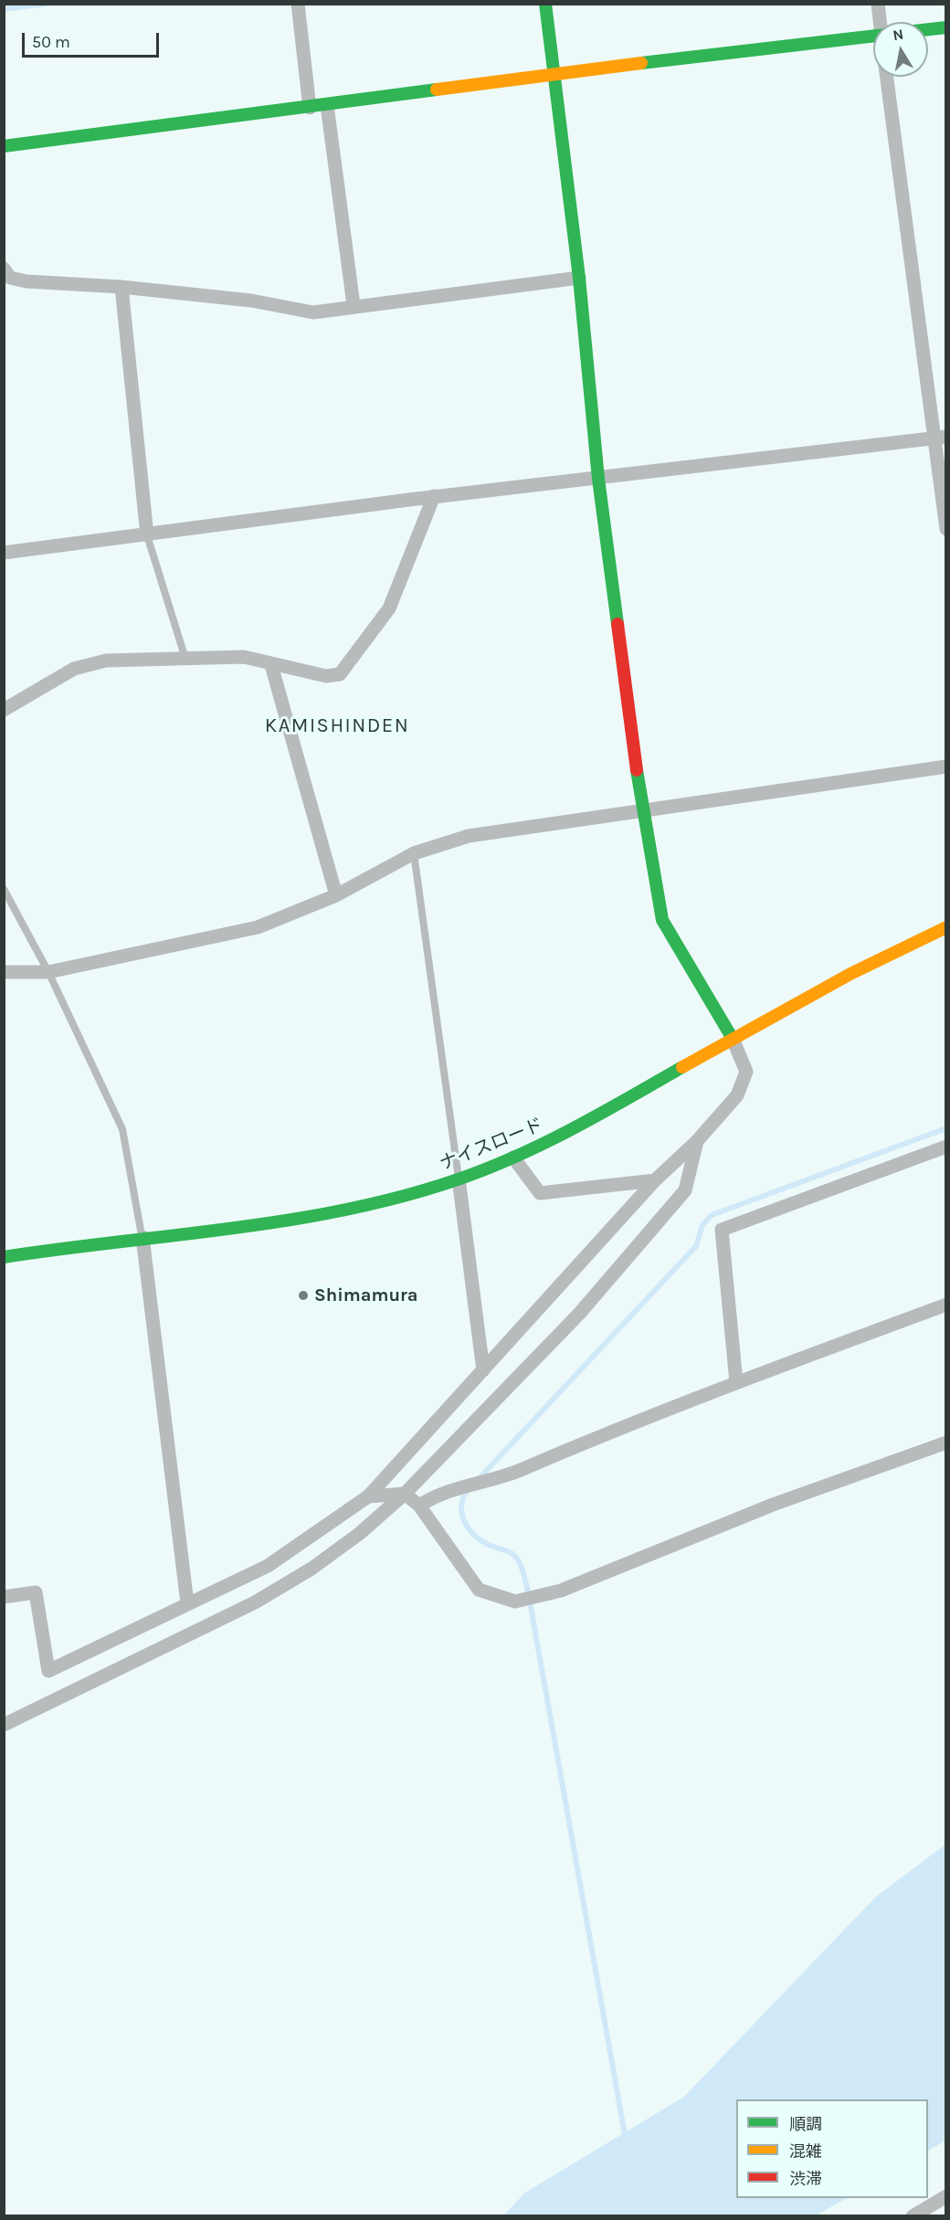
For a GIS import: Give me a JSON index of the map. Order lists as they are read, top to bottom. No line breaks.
{"streets":{"street":["ナイスロード"]},"districts":["KAMISHINDEN"],"places":["Shimamura"],"legend":["順調","混雑","渋滞"],"scale_bar":"50 m","north":"top"}
